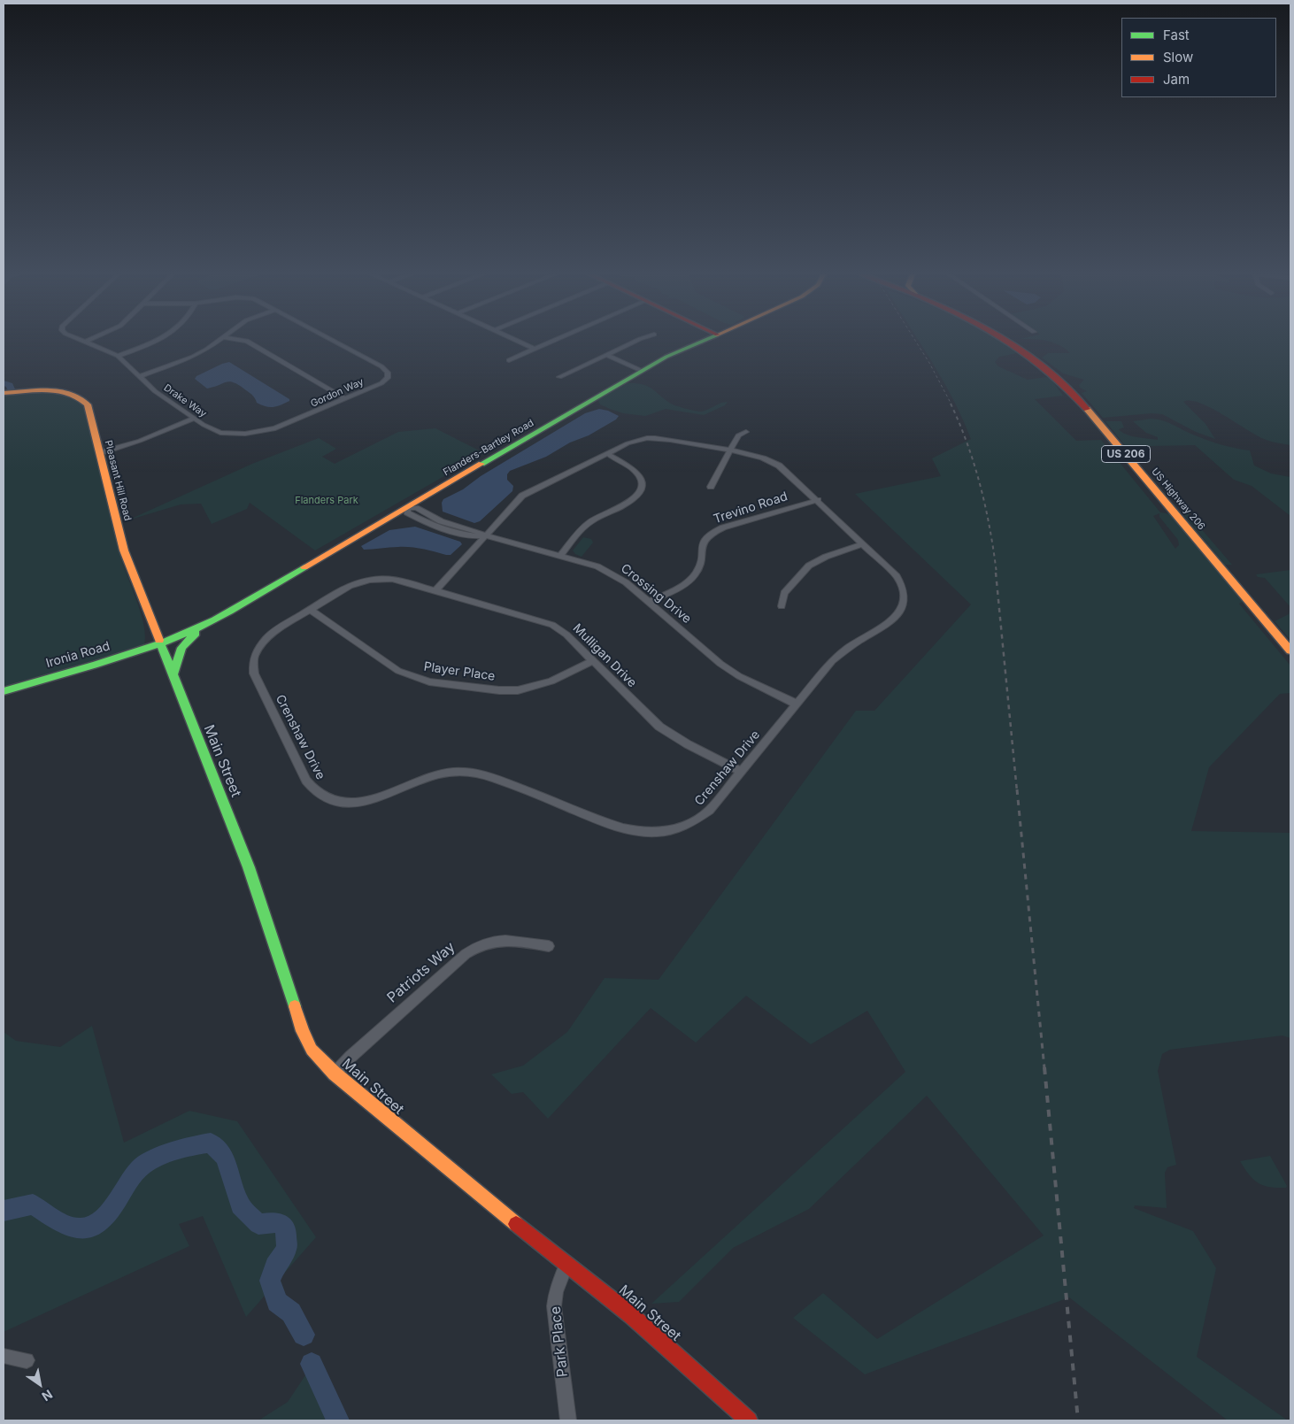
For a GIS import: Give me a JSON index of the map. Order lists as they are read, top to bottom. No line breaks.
{"streets":{"main road":["Flanders-Bartley Road","US 206","Pleasant Hill Road","US Highway 206","Ironia Road","Main Street"],"street":["Gordon Way","Drake Way","Trevino Road","Crossing Drive","Mulligan Drive","Player Place","Crenshaw Drive","Patriots Way","Park Place"]},"crossings":[["Gordon Way","Drake Way"],["Flanders-Bartley Road","Pleasant Hill Road"],["Flanders-Bartley Road","Crossing Drive"],["Flanders-Bartley Road","Ironia Road"],["Flanders-Bartley Road","Main Street"],["Pleasant Hill Road","Ironia Road"],["Pleasant Hill Road","Main Street"],["Trevino Road","Crossing Drive"],["Trevino Road","Crenshaw Drive"],["Crossing Drive","Crenshaw Drive"],["Ironia Road","Main Street"],["Mulligan Drive","Player Place"],["Mulligan Drive","Crenshaw Drive"],["Player Place","Crenshaw Drive"],["Main Street","Patriots Way"],["Main Street","Park Place"]],"parks":["Flanders Park"],"legend":["Fast","Slow","Jam"],"north":"bottom right"}
